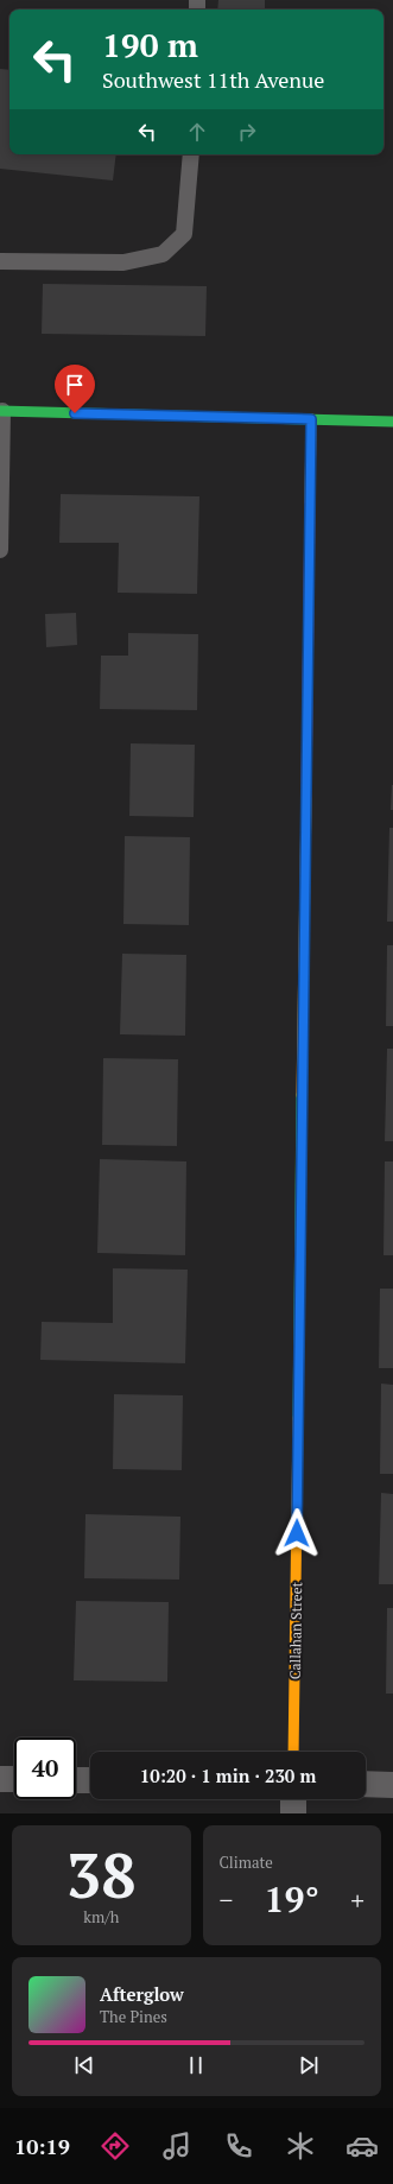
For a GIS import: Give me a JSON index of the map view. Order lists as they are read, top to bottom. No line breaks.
{"streets":{"street":["Callahan Street"]},"page":{"turn":["190 m","Southwest 11th Avenue"],"limit":"40","trip":"10:20 · 1 min · 230 m","tile":[["38","km/h"],"Climate"],"heat":["−","19°","+"],"song":["Afterglow","The Pines"],"tabs":"10:19"}}
